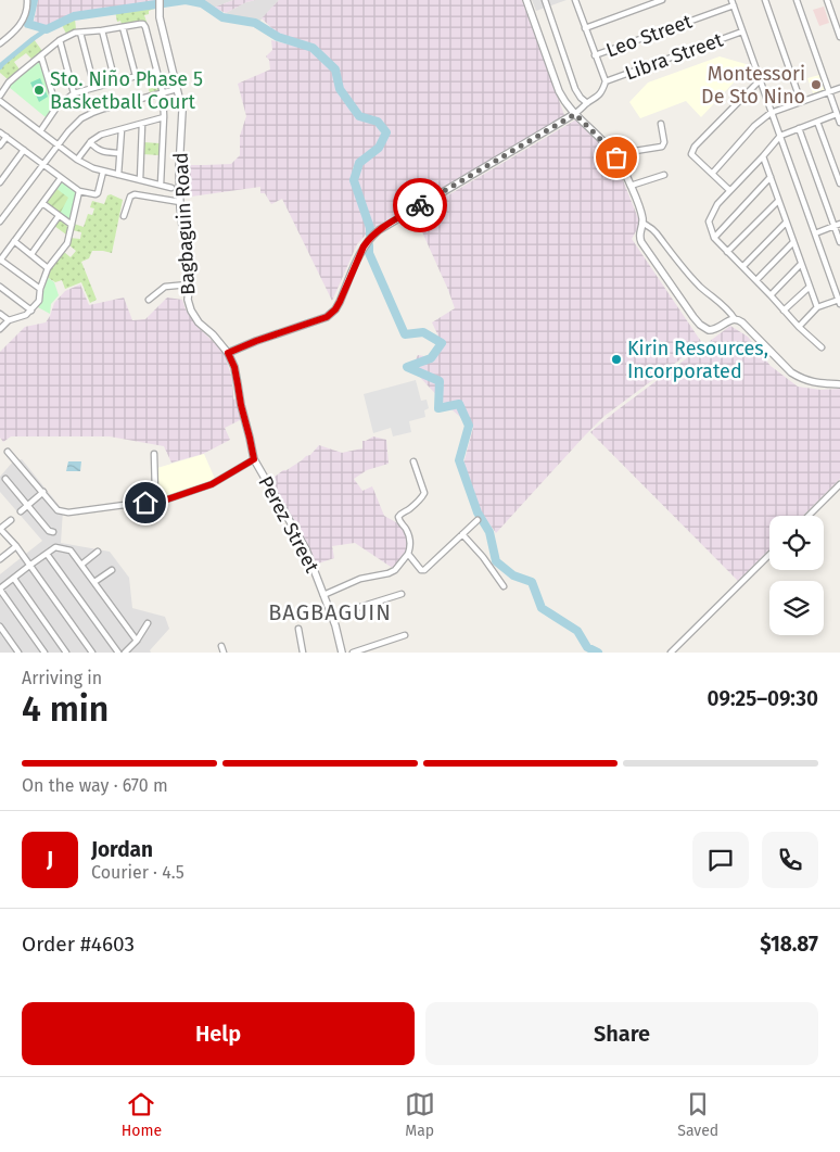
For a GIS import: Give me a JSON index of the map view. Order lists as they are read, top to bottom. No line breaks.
{"streets":{"street":["Leo Street","Libra Street","Bagbaguin Road","Perez Street"]},"crossings":[["Bagbaguin Road","Perez Street"]],"districts":["BAGBAGUIN"],"places":["Montessori De Sto Nino","Sto. Niño Phase 5 Basketball Court","Kirin Resources, Incorporated"],"page":{"heading":["4 min","Arriving in","09:25–09:30"],"panel":["Jordan","Courier · 4.5","Order #4603","$18.87"],"bar":"On the way · 670 m","round":"J","buttons":["Help","Share"],"tabs":["Home","Map","Saved"]}}
